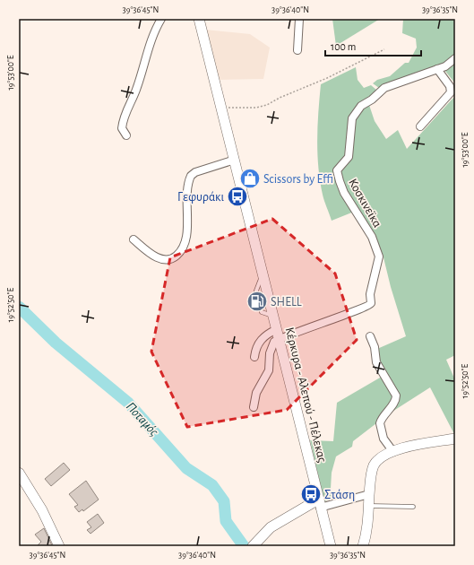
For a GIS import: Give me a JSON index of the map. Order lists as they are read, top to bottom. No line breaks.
{"streets":{"main road":["Κέρκυρα - Αλεπού - Πέλεκας"],"street":["Κοσκινεϊκα"]},"crossings":[["Κοσκινεϊκα","Κέρκυρα - Αλεπού - Πέλεκας"]],"water":["Ποταμός"],"places":{"shop":["Scissors by Effi"],"bus stop":["Γεφυράκι","Στάση"],"fuel station":["SHELL"]},"scale_bar":"100 m","coordinates":["39°36'45\"N","39°36'40\"N","39°36'35\"N","19°53'00\"E","19°52'50\"E"]}
